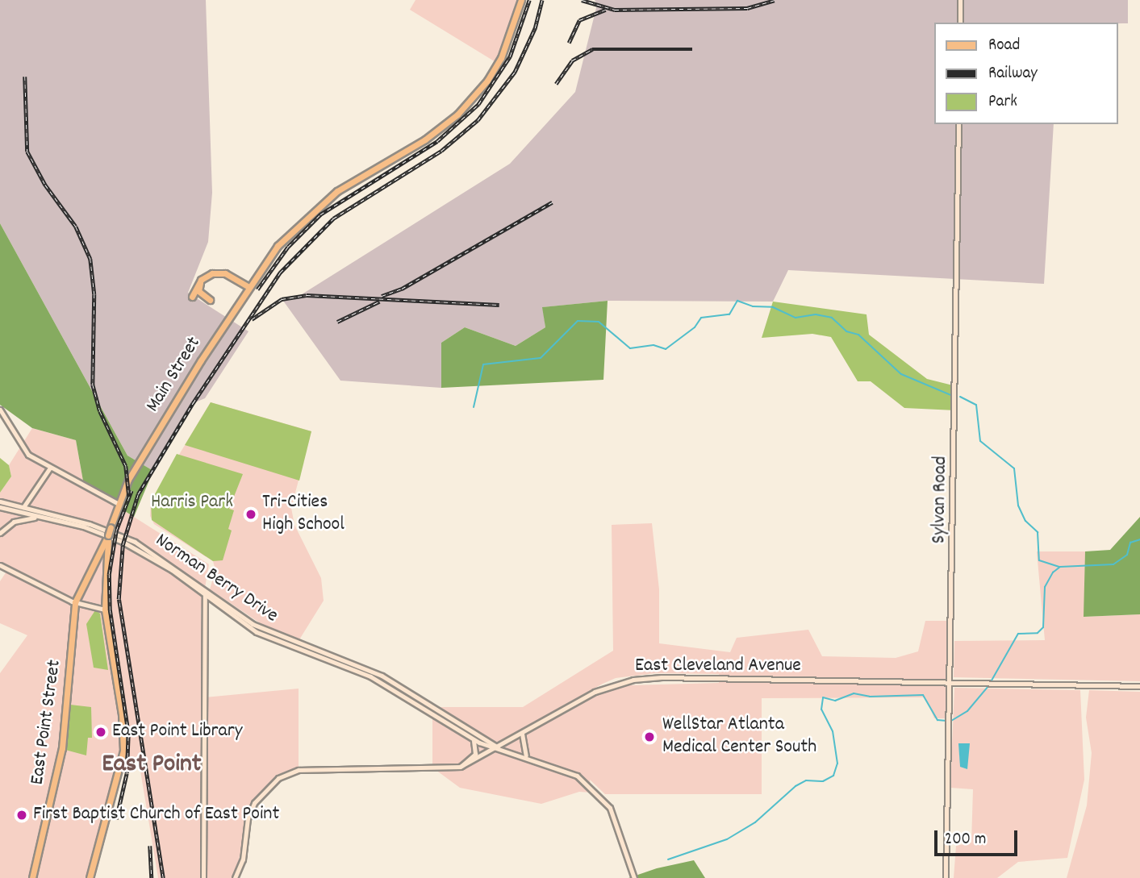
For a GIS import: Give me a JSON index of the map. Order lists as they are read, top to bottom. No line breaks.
{"streets":{"main road":["Main Street","Sylvan Road","Norman Berry Drive","East Cleveland Avenue","East Point Street"]},"crossings":[["Sylvan Road","East Cleveland Avenue"],["Norman Berry Drive","East Cleveland Avenue"]],"districts":["East Point"],"parks":["Harris Park"],"places":["Tri-Cities High School","East Point Library","WellStar Atlanta Medical Center South","First Baptist Church of East Point"],"legend":["Road","Railway","Park"],"scale_bar":"200 m"}
